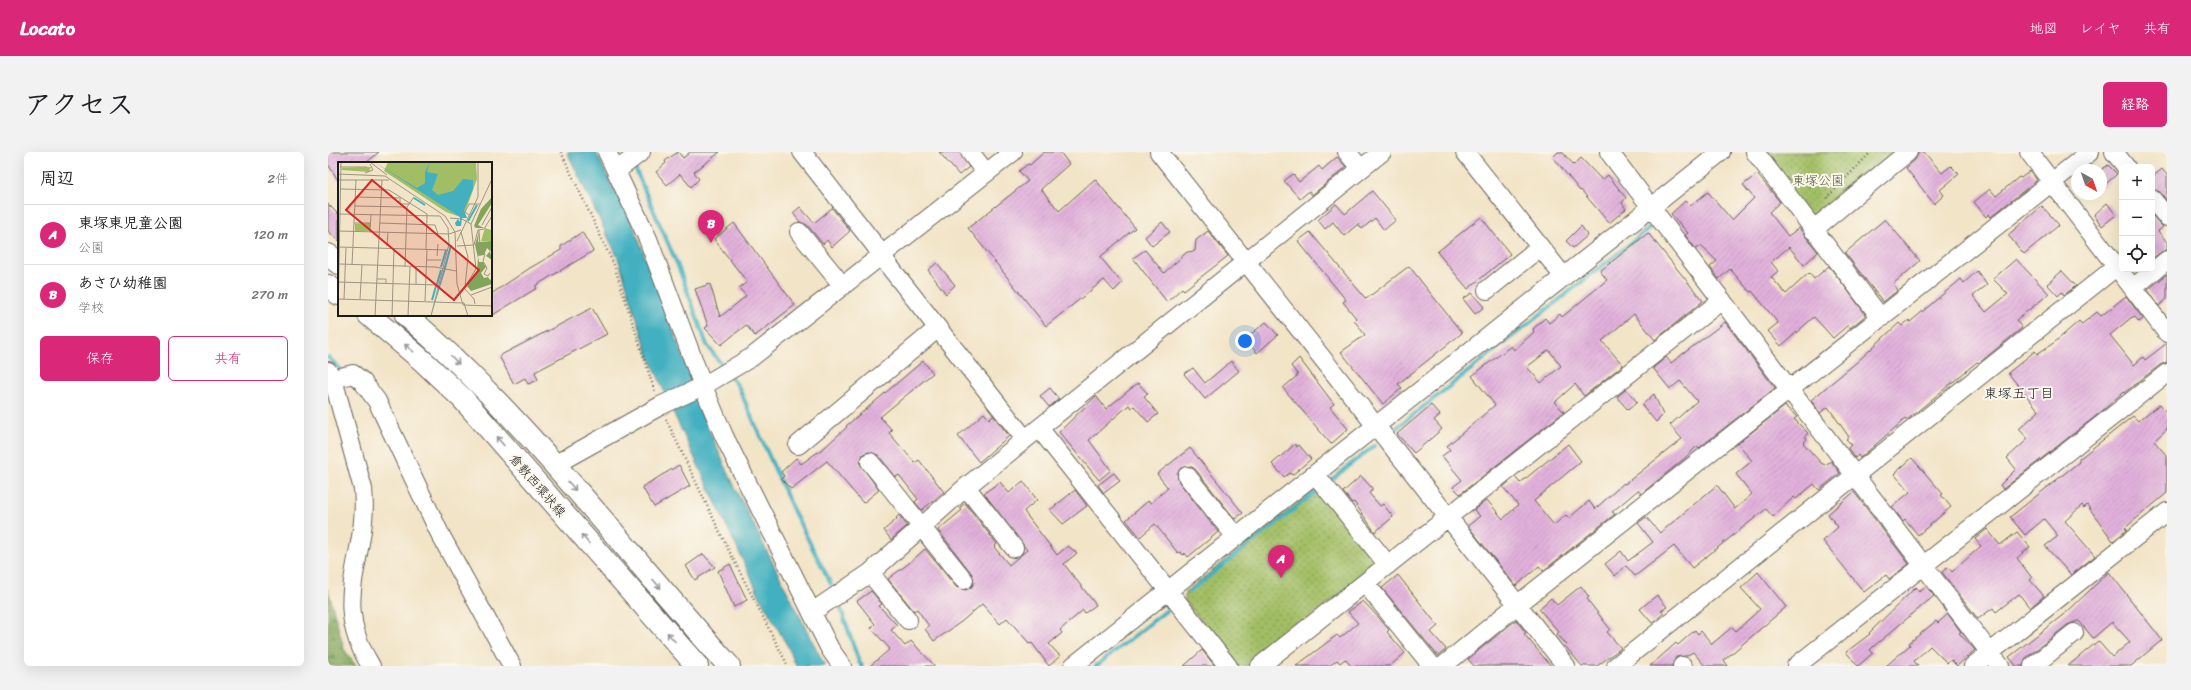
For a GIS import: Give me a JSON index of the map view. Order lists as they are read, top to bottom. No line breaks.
{"streets":{"main road":["倉敷西環状線"]},"districts":["東塚五丁目"],"parks":["東塚公園"],"north":"bottom right","page":{"header":"Locato","nav":["地図","レイヤ","共有"],"title":"アクセス","buttons":["経路",["保存","共有"]],"heading":["周辺","2件"],"map_buttons":["+","−"],"list":[{"mark":"A","name":"東塚東児童公園","note":"公園","value":"120 m"},{"mark":"B","name":"あさひ幼稚園","note":"学校","value":"270 m"}],"pins":["B","A"]}}
